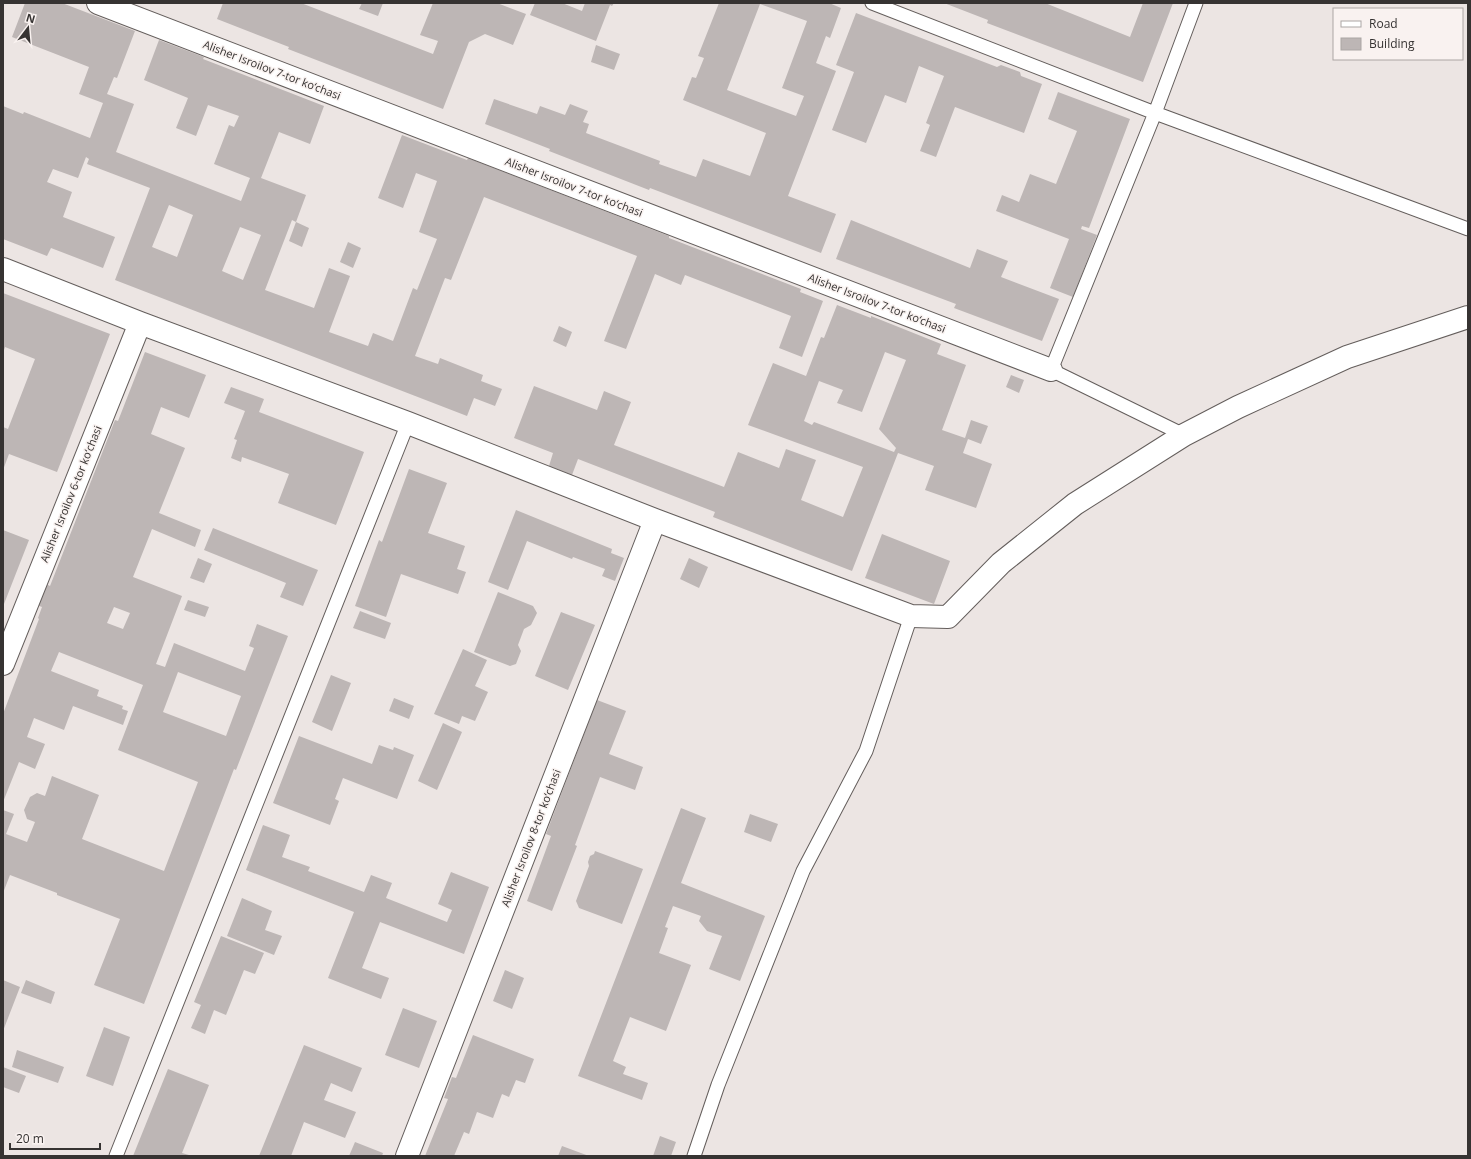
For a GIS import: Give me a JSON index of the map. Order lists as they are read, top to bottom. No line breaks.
{"streets":{"street":["Alisher Isroilov 7-tor ko‘chasi","Alisher Isroilov 6-tor ko‘chasi","Alisher Isroilov 8-tor ko‘chasi"]},"legend":["Road","Building"],"scale_bar":"20 m","north":"top"}
